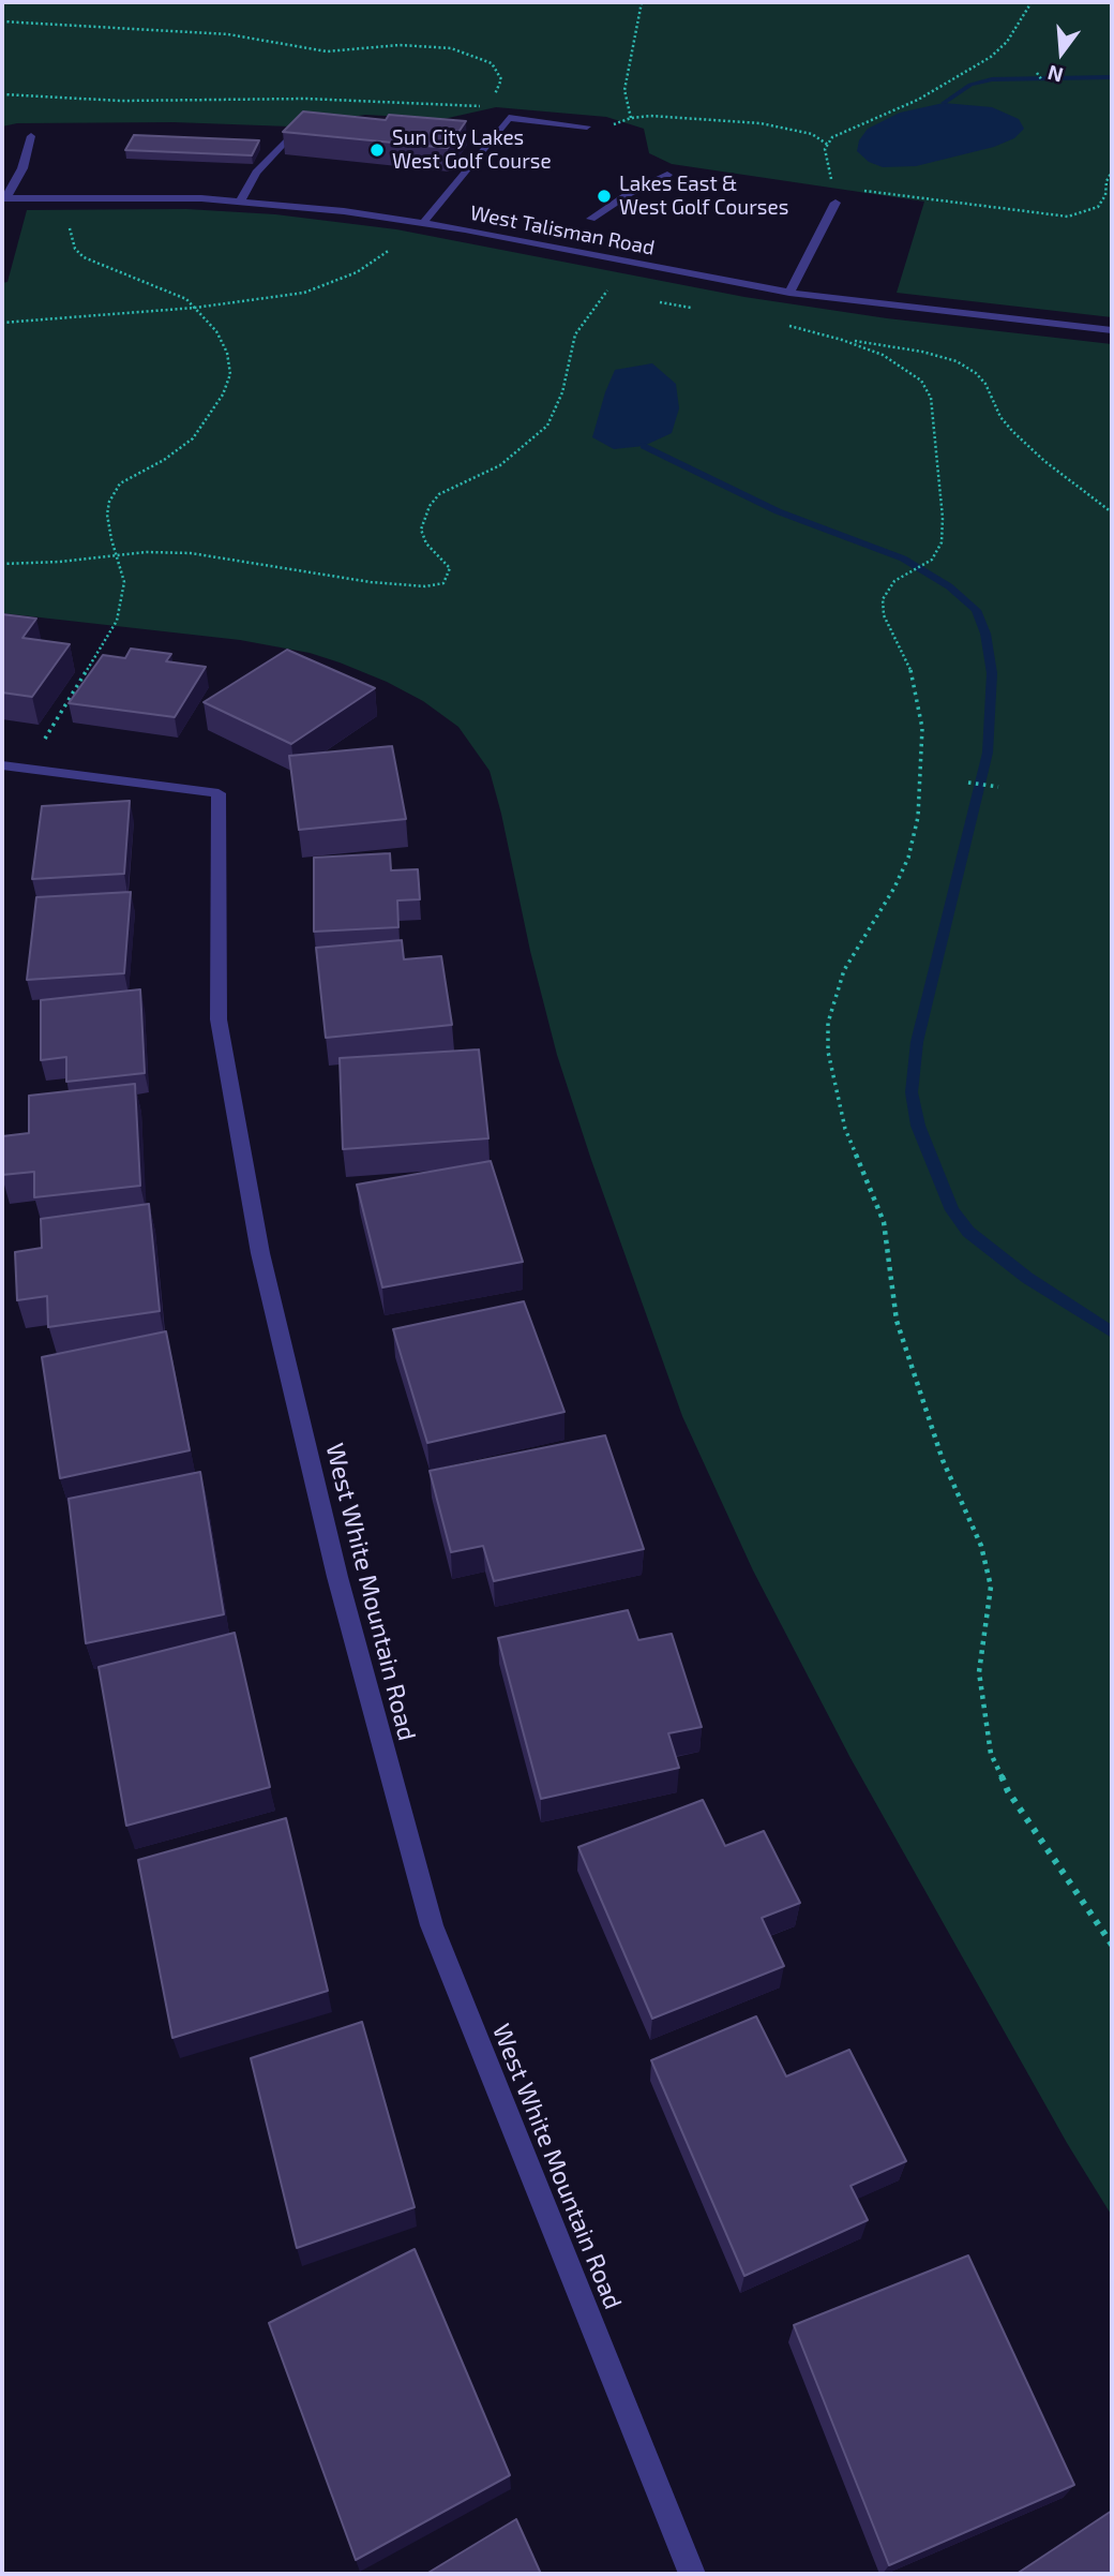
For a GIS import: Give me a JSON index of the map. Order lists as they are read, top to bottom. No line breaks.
{"streets":{"street":["West Talisman Road","West White Mountain Road"]},"places":["Sun City Lakes West Golf Course","Lakes East & West Golf Courses"],"north":"bottom"}
